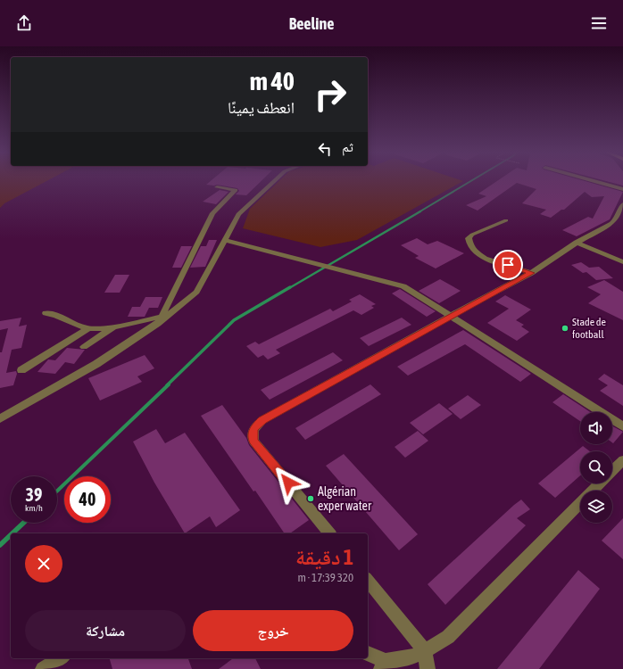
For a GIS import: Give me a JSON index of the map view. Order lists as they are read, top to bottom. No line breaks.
{"places":["Stade de football","Algérian exper water"],"page":{"header":"Beeline","turn":["40 m","انعطف يمينًا"],"then":"ثم","speed":"39 km/h","limit":"40","heading":["1 دقيقة","320 m · 17:39"],"buttons":["خروج","مشاركة"]}}
